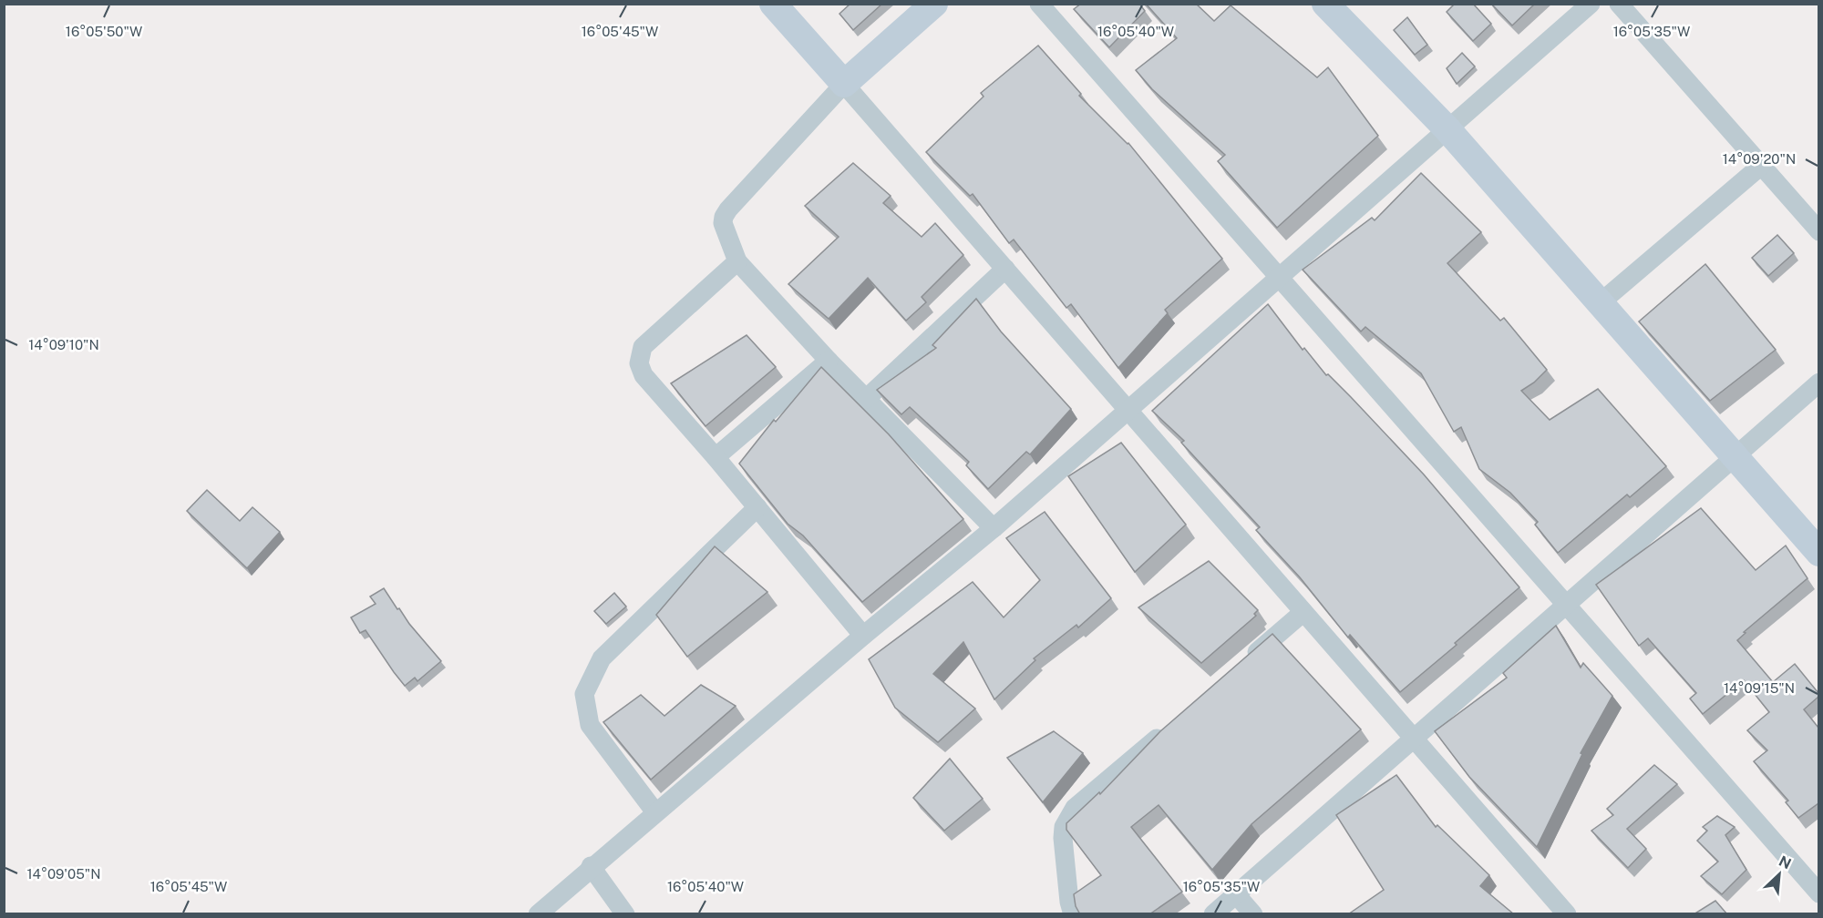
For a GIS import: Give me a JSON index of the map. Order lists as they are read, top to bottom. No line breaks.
{"north":"top right","coordinates":["16°05'50\"W","16°05'45\"W","16°05'40\"W","16°05'35\"W","14°09'20\"N","14°09'10\"N","14°09'15\"N","14°09'05\"N"]}
